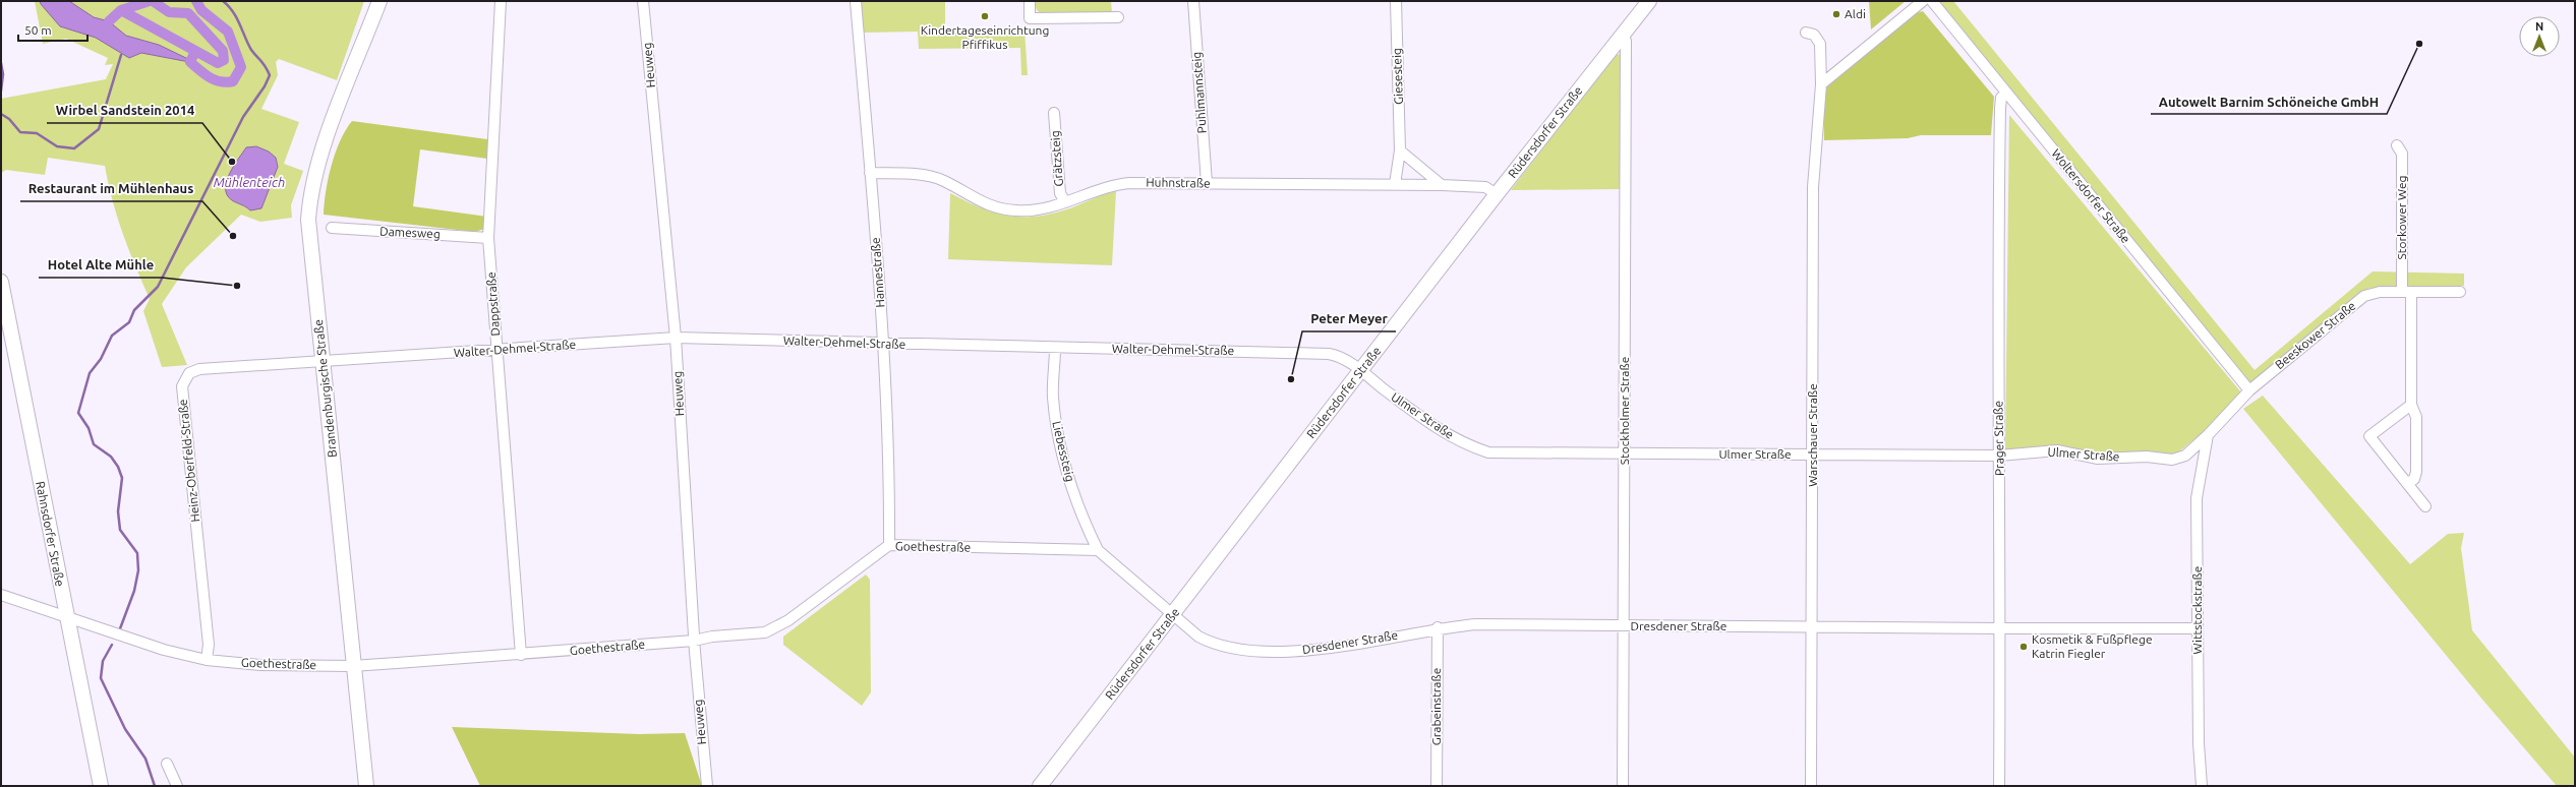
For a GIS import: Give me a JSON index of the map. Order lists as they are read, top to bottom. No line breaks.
{"streets":{"street":["Heuweg","Giesesteig","Puhlmannsteig","Rüdersdorfer Straße","Grätzsteig","Huhnstraße","Woltersdorfer Straße","Storkower Weg","Damesweg","Hannestraße","Dappstraße","Beeskower Straße","Walter-Dehmel-Straße","Brandenburgische Straße","Stockholmer Straße","Ulmer Straße","Warschauer Straße","Prager Straße","Liebessteig","Heinz-Oberfeld-Straße","Rahnsdorfer Straße","Goethestraße","Wittstockstraße","Dresdener Straße","Grabeinstraße"]},"crossings":[["Heuweg","Walter-Dehmel-Straße"],["Heuweg","Goethestraße"],["Giesesteig","Huhnstraße"],["Puhlmannsteig","Huhnstraße"],["Rüdersdorfer Straße","Huhnstraße"],["Rüdersdorfer Straße","Walter-Dehmel-Straße"],["Rüdersdorfer Straße","Stockholmer Straße"],["Rüdersdorfer Straße","Ulmer Straße"],["Rüdersdorfer Straße","Dresdener Straße"],["Grätzsteig","Huhnstraße"],["Huhnstraße","Hannestraße"],["Woltersdorfer Straße","Beeskower Straße"],["Woltersdorfer Straße","Prager Straße"],["Storkower Weg","Beeskower Straße"],["Damesweg","Dappstraße"],["Hannestraße","Walter-Dehmel-Straße"],["Hannestraße","Goethestraße"],["Dappstraße","Walter-Dehmel-Straße"],["Dappstraße","Goethestraße"],["Beeskower Straße","Ulmer Straße"],["Beeskower Straße","Wittstockstraße"],["Walter-Dehmel-Straße","Brandenburgische Straße"],["Walter-Dehmel-Straße","Ulmer Straße"],["Walter-Dehmel-Straße","Liebessteig"],["Walter-Dehmel-Straße","Heinz-Oberfeld-Straße"],["Brandenburgische Straße","Heinz-Oberfeld-Straße"],["Brandenburgische Straße","Goethestraße"],["Stockholmer Straße","Ulmer Straße"],["Stockholmer Straße","Dresdener Straße"],["Ulmer Straße","Warschauer Straße"],["Ulmer Straße","Prager Straße"],["Warschauer Straße","Dresdener Straße"],["Prager Straße","Dresdener Straße"],["Liebessteig","Goethestraße"],["Heinz-Oberfeld-Straße","Goethestraße"],["Rahnsdorfer Straße","Goethestraße"],["Wittstockstraße","Dresdener Straße"],["Dresdener Straße","Grabeinstraße"]],"water":["Mühlenteich"],"places":["Aldi","Kindertageseinrichtung Pfiffikus","Autowelt Barnim Schöneiche GmbH","Wirbel Sandstein 2014","Restaurant im Mühlenhaus","Hotel Alte Mühle","Peter Meyer","Kosmetik & Fußpflege Katrin Fiegler"],"scale_bar":"50 m","north":"top"}
